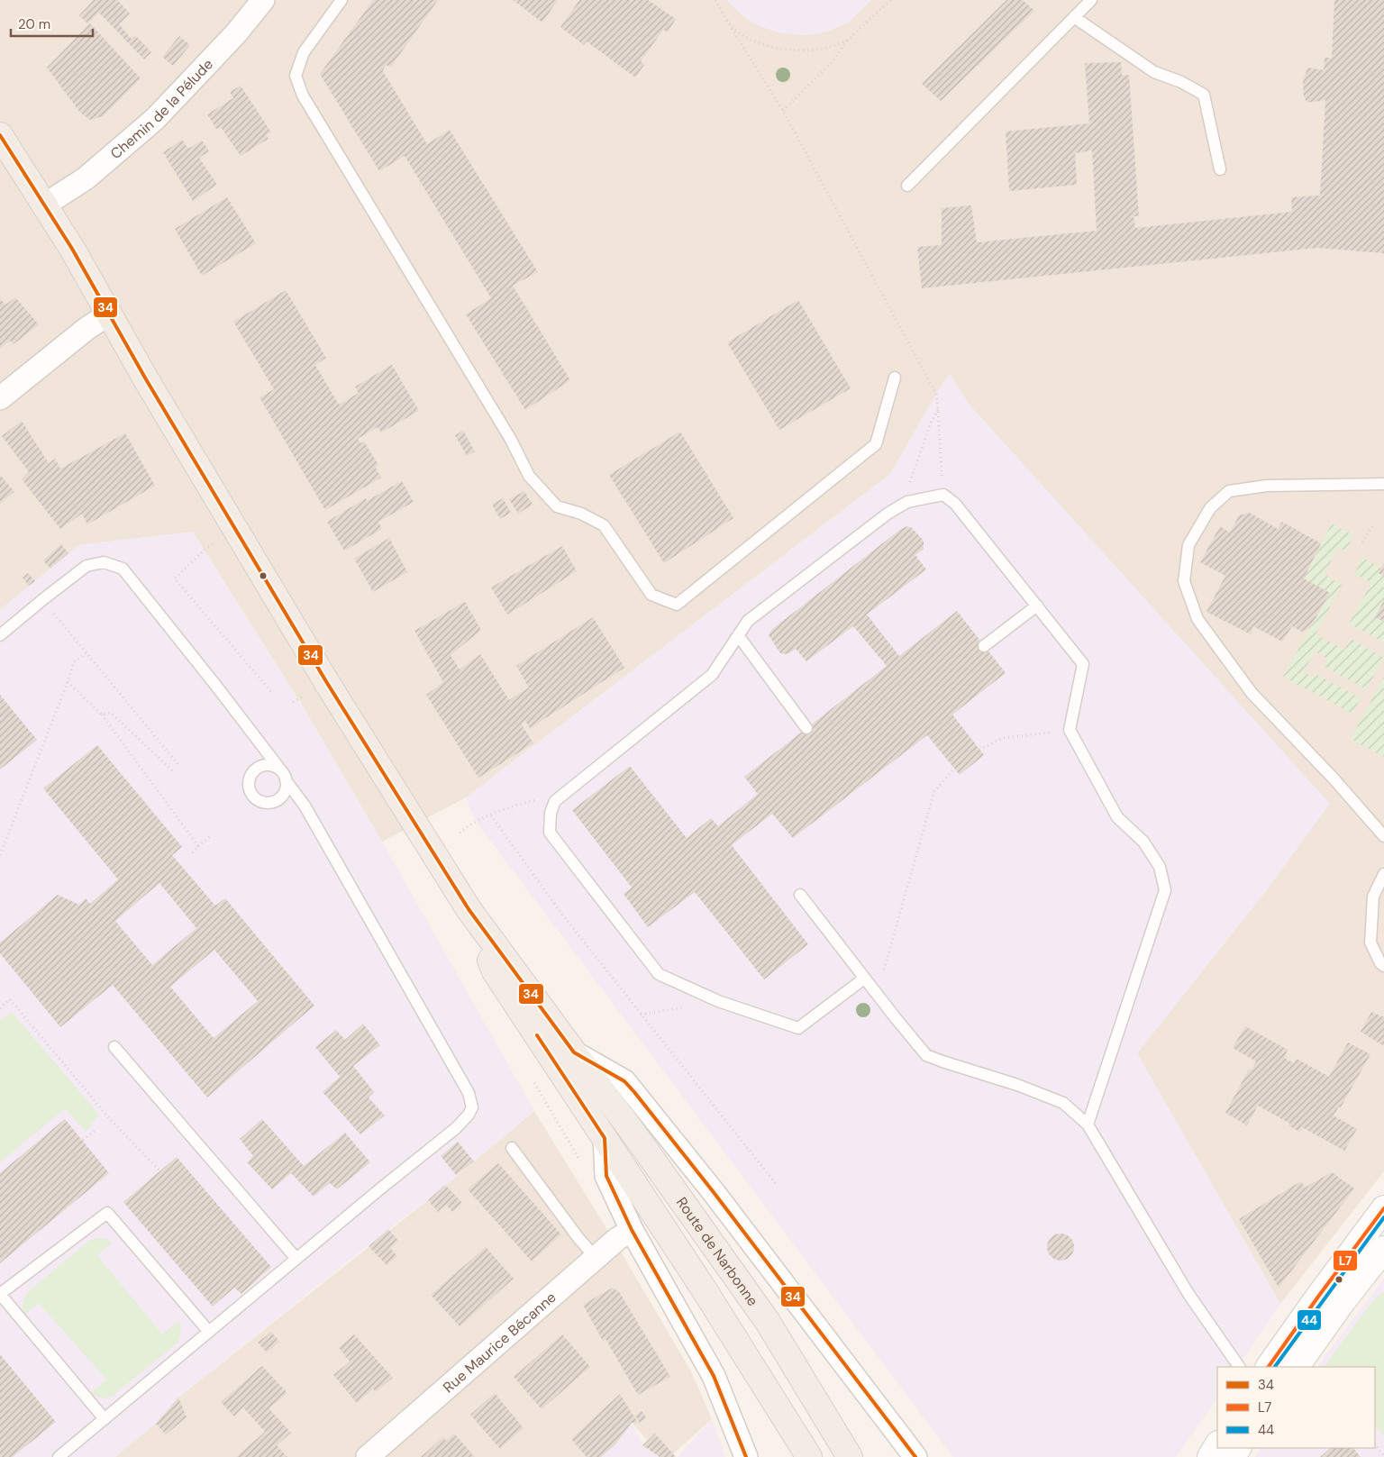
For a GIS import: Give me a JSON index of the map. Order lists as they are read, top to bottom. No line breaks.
{"streets":{"main road":["Route de Narbonne"],"street":["Chemin de la Pélude","Rue Maurice Bécanne"]},"crossings":[["Chemin de la Pélude","Route de Narbonne"]],"lines":["transit line 34","transit line L7","transit line 44"],"legend":["34","L7","44"],"scale_bar":"20 m"}
